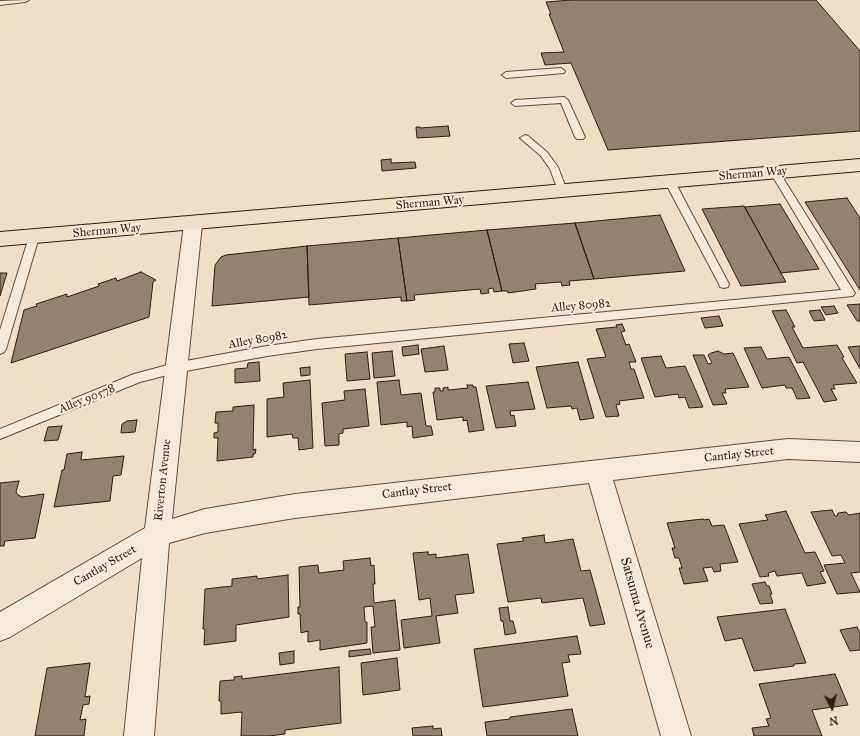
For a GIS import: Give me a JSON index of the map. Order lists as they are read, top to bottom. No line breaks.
{"streets":{"main road":["Sherman Way"],"street":["Cantlay Street","Riverton Avenue","Satsuma Avenue"],"lane":["Alley 80982","Alley 90578"]},"crossings":[["Sherman Way","Alley 80982"],["Sherman Way","Riverton Avenue"],["Alley 80982","Alley 90578"],["Alley 80982","Riverton Avenue"],["Alley 90578","Riverton Avenue"],["Cantlay Street","Riverton Avenue"],["Cantlay Street","Satsuma Avenue"]],"north":"bottom"}
